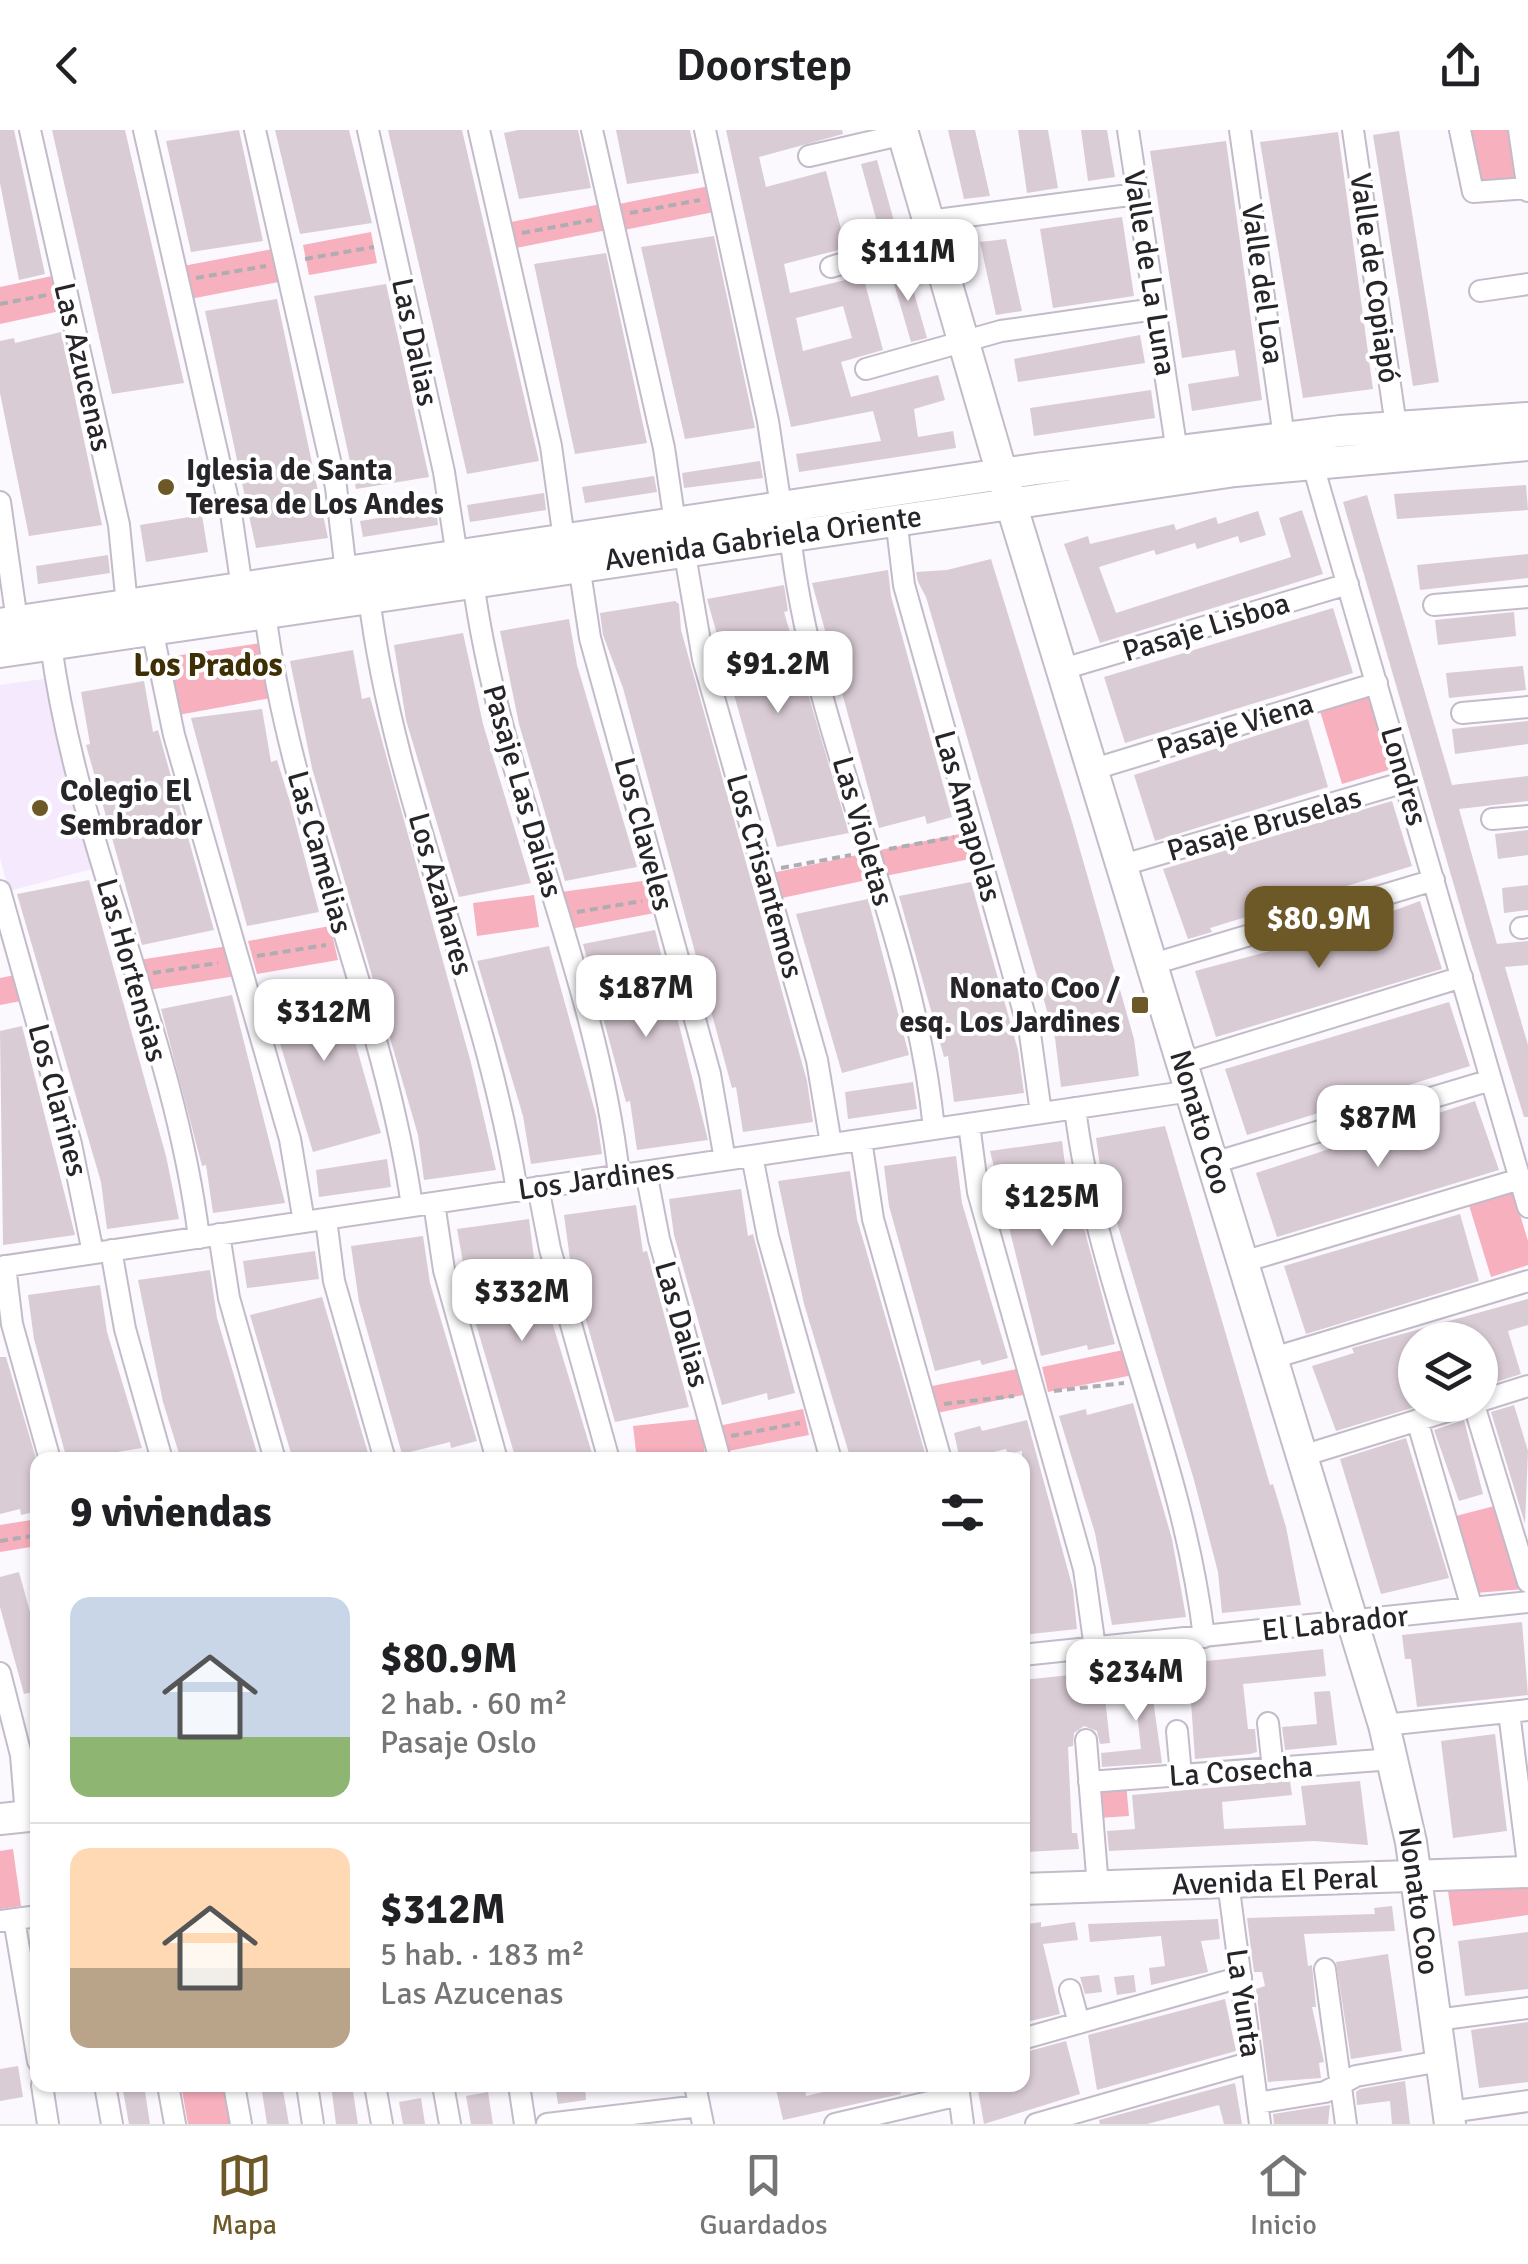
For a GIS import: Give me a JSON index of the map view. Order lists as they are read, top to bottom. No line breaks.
{"streets":{"main road":["Avenida Gabriela Oriente","Nonato Coo","Avenida El Peral"],"street":["Valle de La Luna","Valle de Copiapó","Valle del Loa","Las Dalias","Las Azucenas","Pasaje Lisboa","Pasaje Viena","Londres","Pasaje Las Dalias","Las Amapolas","Pasaje Bruselas","Las Violetas","Los Claveles","Las Camelias","Los Crisantemos","Los Azahares","Las Hortensias","Los Clarines","Los Jardines","El Labrador","La Cosecha","La Yunta"]},"crossings":[["Valle de La Luna","Avenida Gabriela Oriente"],["Valle de Copiapó","Avenida Gabriela Oriente"],["Valle del Loa","Avenida Gabriela Oriente"],["Las Dalias","Avenida Gabriela Oriente"],["Las Dalias","Pasaje Las Dalias"],["Las Dalias","Los Jardines"],["Las Azucenas","Avenida Gabriela Oriente"],["Avenida Gabriela Oriente","Londres"],["Avenida Gabriela Oriente","Pasaje Las Dalias"],["Avenida Gabriela Oriente","Las Amapolas"],["Avenida Gabriela Oriente","Las Violetas"],["Avenida Gabriela Oriente","Los Claveles"],["Avenida Gabriela Oriente","Las Camelias"],["Avenida Gabriela Oriente","Los Crisantemos"],["Avenida Gabriela Oriente","Los Azahares"],["Avenida Gabriela Oriente","Las Hortensias"],["Avenida Gabriela Oriente","Nonato Coo"],["Pasaje Lisboa","Londres"],["Pasaje Lisboa","Nonato Coo"],["Pasaje Viena","Londres"],["Pasaje Viena","Nonato Coo"],["Londres","Pasaje Bruselas"],["Londres","Los Jardines"],["Pasaje Las Dalias","Los Jardines"],["Las Amapolas","Los Jardines"],["Pasaje Bruselas","Nonato Coo"],["Las Violetas","Los Jardines"],["Los Claveles","Los Jardines"],["Las Camelias","Los Jardines"],["Los Crisantemos","Los Jardines"],["Los Azahares","Los Jardines"],["Las Hortensias","Los Jardines"],["Los Clarines","Los Jardines"],["Nonato Coo","Los Jardines"],["Nonato Coo","El Labrador"],["Nonato Coo","La Cosecha"],["Nonato Coo","Avenida El Peral"],["Avenida El Peral","La Yunta"]],"districts":["Los Prados"],"places":{"other":["Iglesia de Santa Teresa de Los Andes","Colegio El Sembrador"],"transit":["Nonato Coo / esq. Los Jardines"]},"page":{"header":"Doorstep","price":["$111M","$91.2M","$80.9M","$187M","$312M","$87M","$125M","$332M","$234M"],"heading":"9 viviendas","list":[{"name":"$80.9M","note":"2 hab. · 60 m² · Pasaje Oslo"},{"name":"$312M","note":"5 hab. · 183 m² · Las Azucenas"}],"tabs":["Mapa","Guardados","Inicio"]}}
